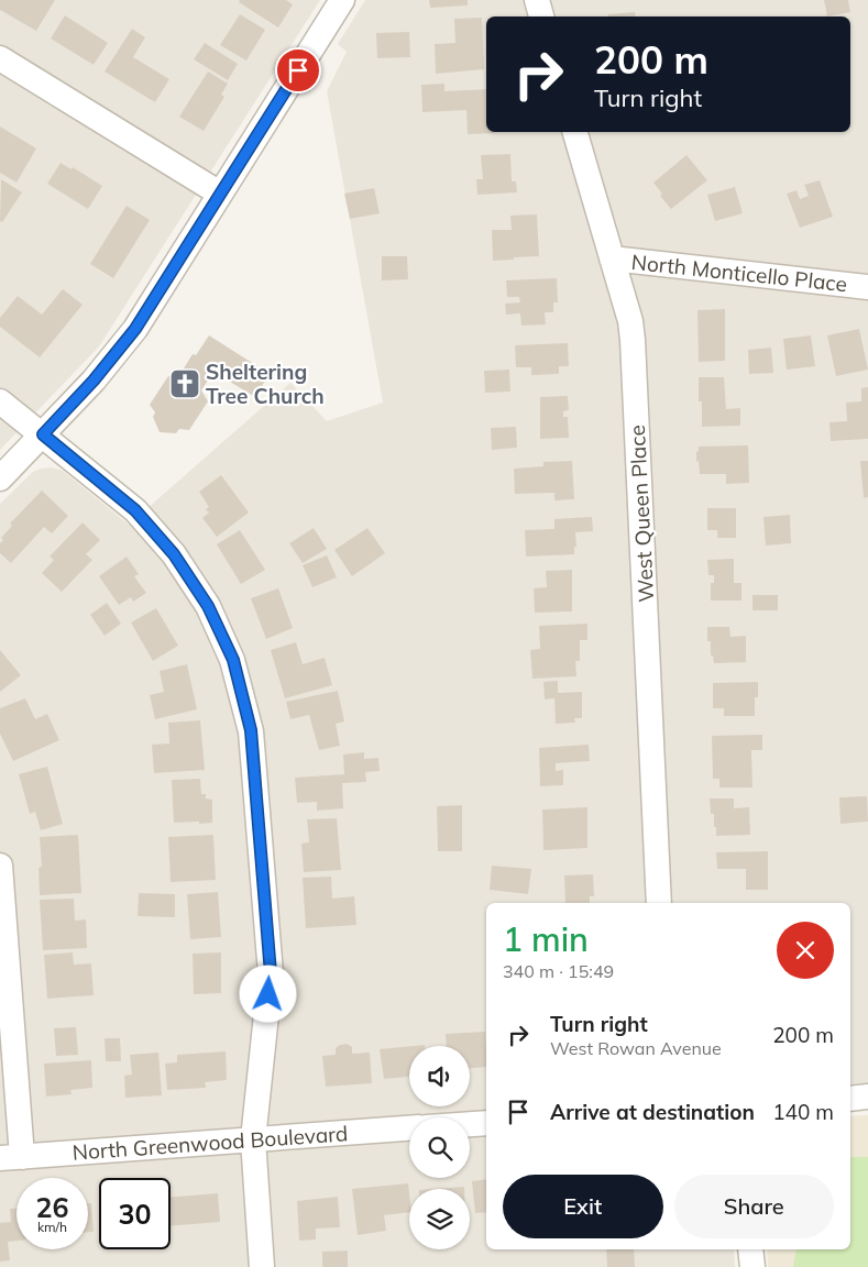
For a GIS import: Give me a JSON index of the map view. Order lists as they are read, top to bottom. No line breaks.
{"streets":{"street":["North Monticello Place","West Queen Place","North Greenwood Boulevard"]},"crossings":[["North Monticello Place","West Queen Place"]],"places":{"church":["Sheltering Tree Church"]},"page":{"turn":["200 m","Turn right"],"heading":["1 min","340 m · 15:49"],"list":[{"name":"Turn right","note":"West Rowan Avenue","value":"200 m"},{"name":"Arrive at destination","value":"140 m"}],"buttons":["Exit","Share"],"speed":"26 km/h","limit":"30"}}
